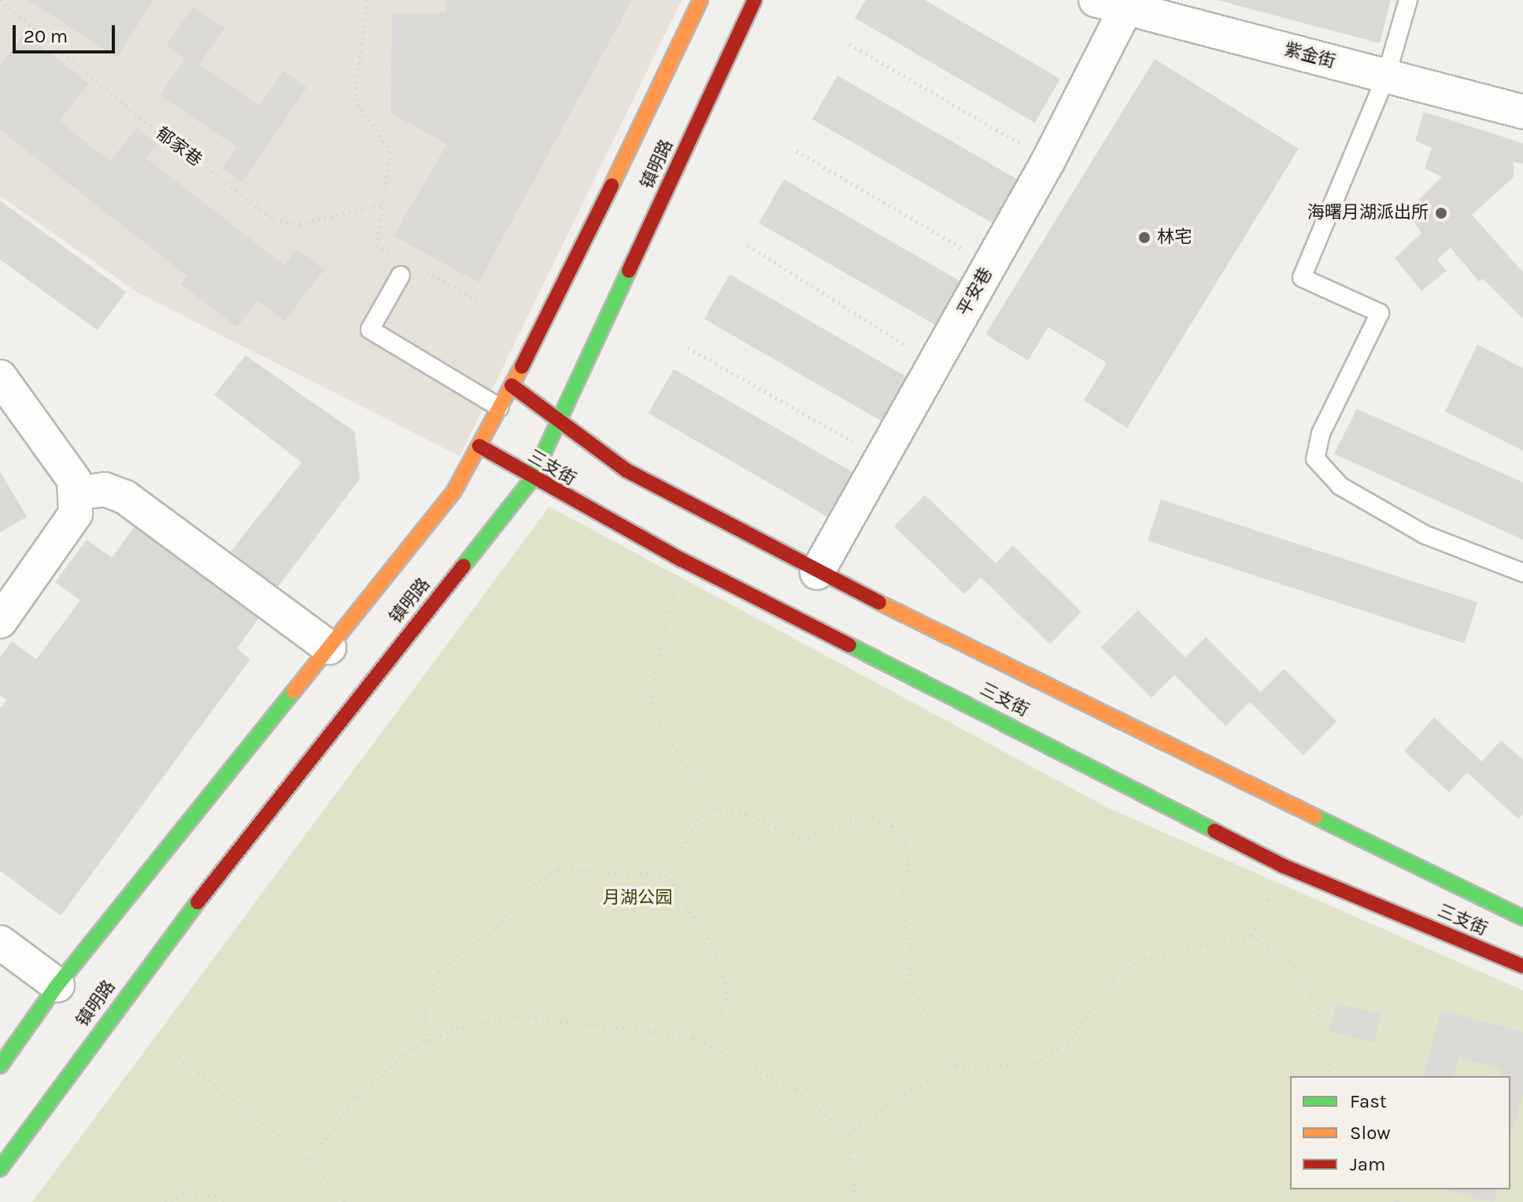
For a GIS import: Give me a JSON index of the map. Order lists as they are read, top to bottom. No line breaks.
{"streets":{"main road":["镇明路","三支街"],"street":["紫金街","平安巷"],"path":["郁家巷"]},"crossings":[["紫金街","平安巷"],["镇明路","三支街"],["平安巷","三支街"]],"parks":["月湖公园"],"places":["海曙月湖派出所","林宅"],"legend":["Fast","Slow","Jam"],"scale_bar":"20 m"}
